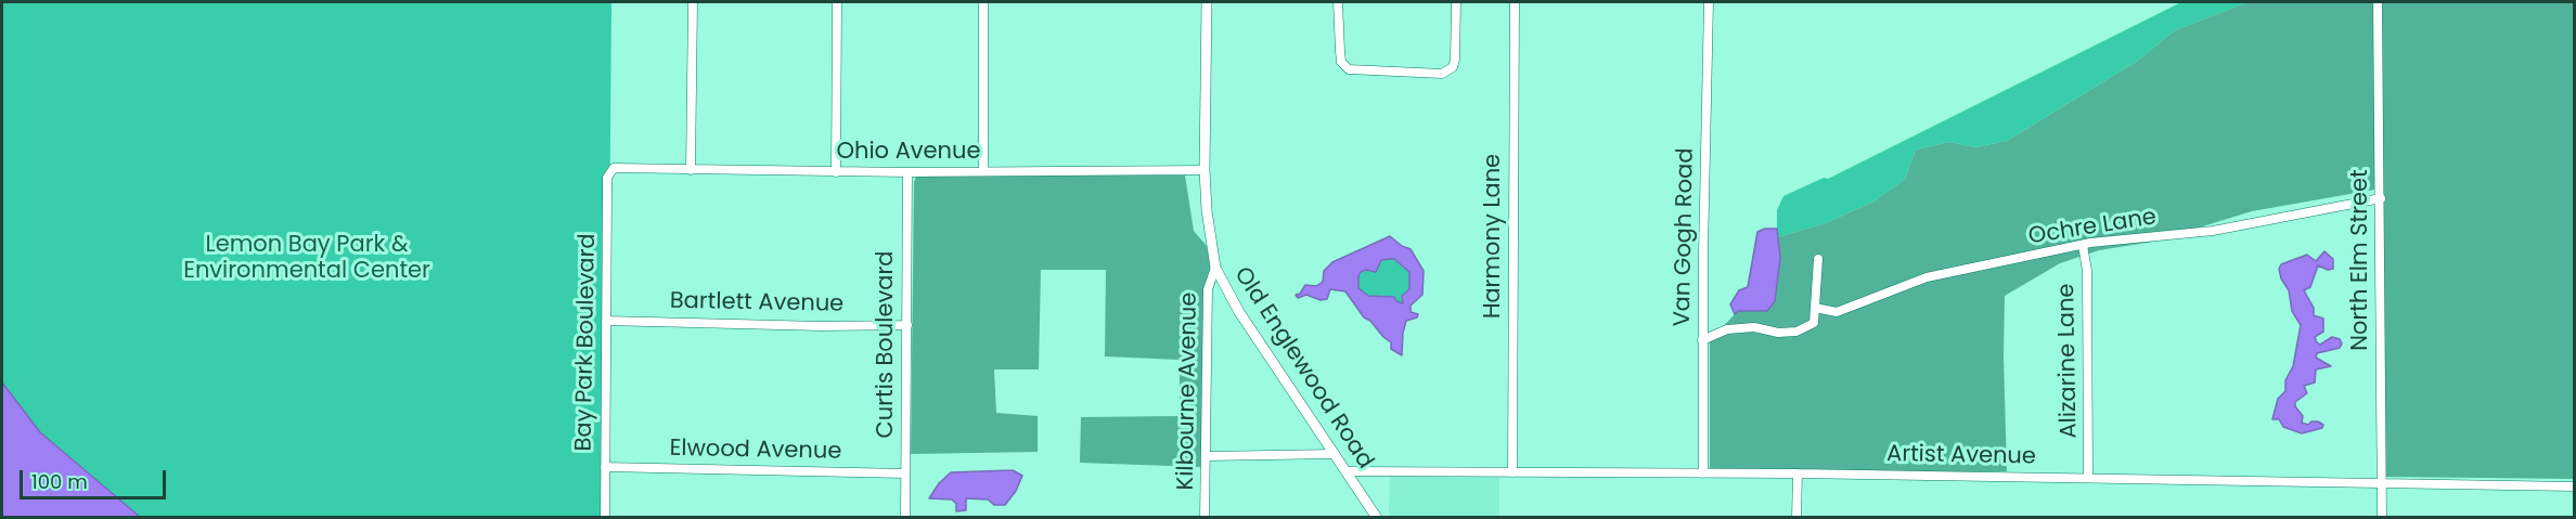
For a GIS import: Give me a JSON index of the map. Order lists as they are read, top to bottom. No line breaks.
{"streets":{"street":["Ohio Avenue","Ochre Lane","Harmony Lane","Van Gogh Road","North Elm Street","Bartlett Avenue","Bay Park Boulevard","Curtis Boulevard","Alizarine Lane","Old Englewood Road","Kilbourne Avenue","Elwood Avenue","Artist Avenue"]},"crossings":[["Ohio Avenue","Bay Park Boulevard"],["Ohio Avenue","Curtis Boulevard"],["Ohio Avenue","Old Englewood Road"],["Ochre Lane","North Elm Street"],["Ochre Lane","Alizarine Lane"],["Harmony Lane","Artist Avenue"],["Van Gogh Road","Artist Avenue"],["North Elm Street","Artist Avenue"],["Bartlett Avenue","Bay Park Boulevard"],["Bartlett Avenue","Curtis Boulevard"],["Bay Park Boulevard","Elwood Avenue"],["Curtis Boulevard","Elwood Avenue"],["Alizarine Lane","Artist Avenue"],["Old Englewood Road","Kilbourne Avenue"],["Old Englewood Road","Artist Avenue"]],"parks":["Lemon Bay Park & Environmental Center"],"scale_bar":"100 m"}
